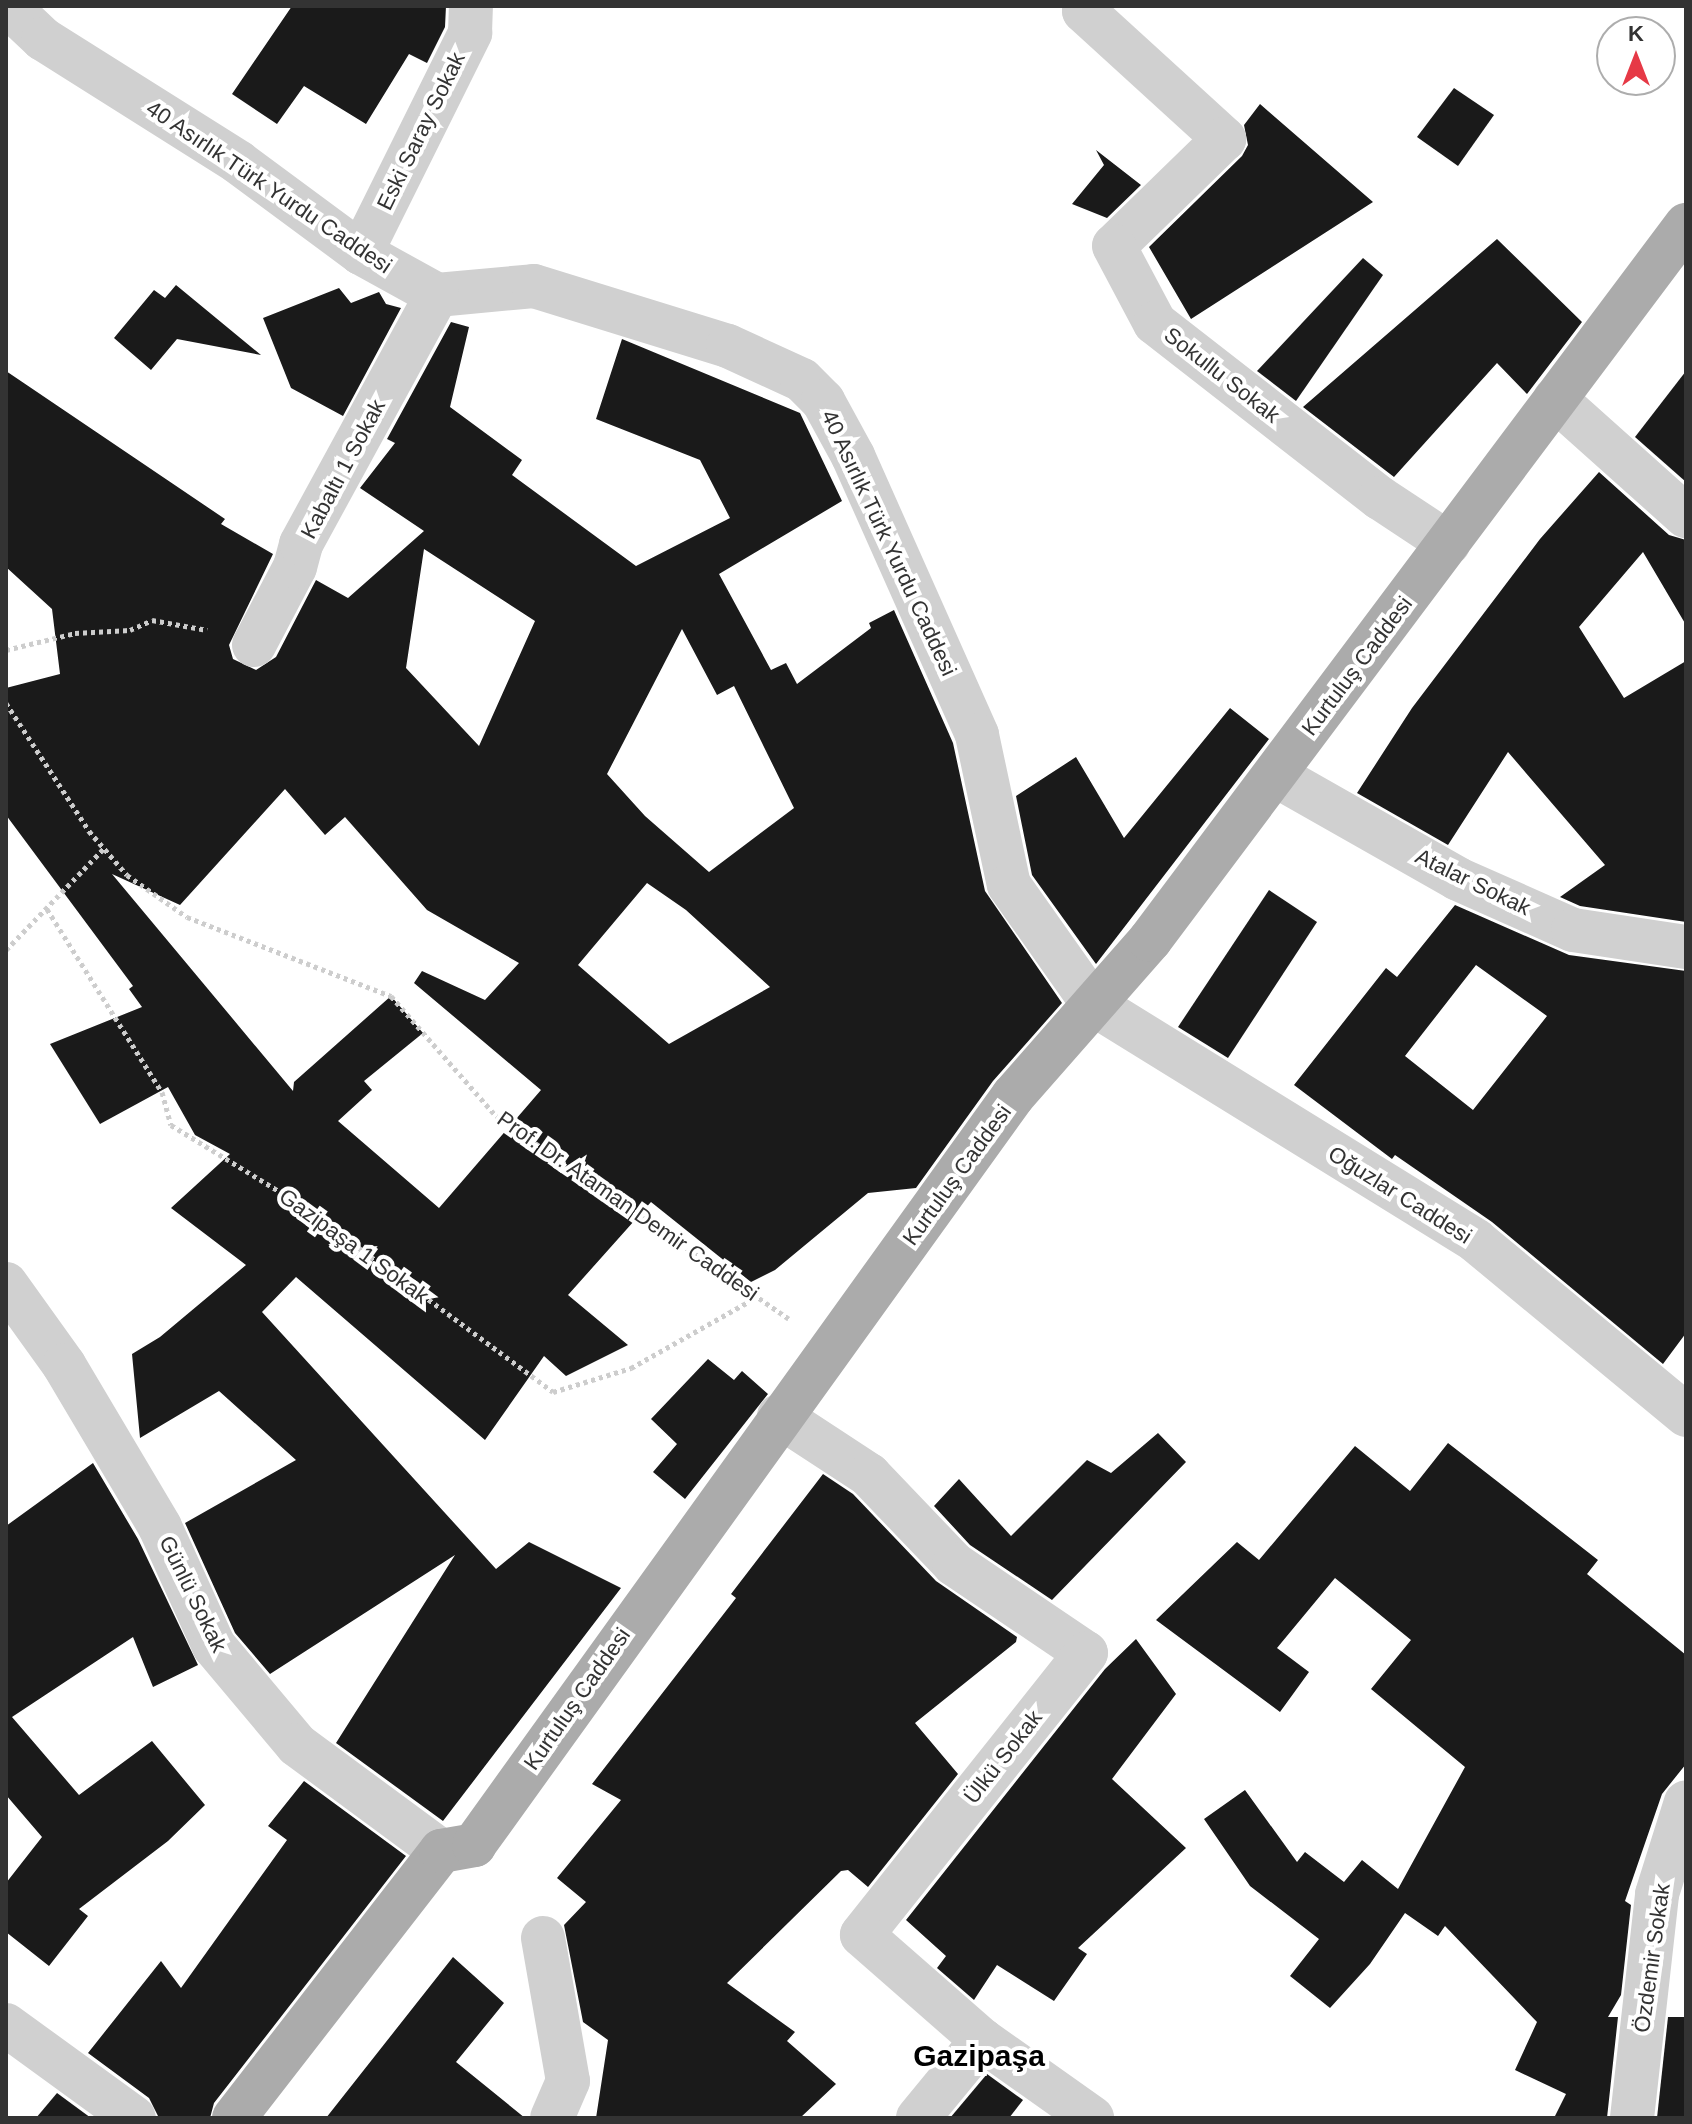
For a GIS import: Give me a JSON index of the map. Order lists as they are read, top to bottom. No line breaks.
{"streets":{"main road":["Kurtuluş Caddesi"],"street":["Eski Saray Sokak","40 Asırlık Türk Yurdu Caddesi","Sokullu Sokak","Kabaltı 1 Sokak","Atalar Sokak","Oğuzlar Caddesi","Günlü Sokak","Ülkü Sokak","Özdemir Sokak"],"path":["Prof. Dr. Ataman Demir Caddesi","Gazipaşa 1 Sokak"]},"crossings":[["Eski Saray Sokak","40 Asırlık Türk Yurdu Caddesi"],["40 Asırlık Türk Yurdu Caddesi","Kabaltı 1 Sokak"],["40 Asırlık Türk Yurdu Caddesi","Kurtuluş Caddesi"],["40 Asırlık Türk Yurdu Caddesi","Oğuzlar Caddesi"],["Sokullu Sokak","Kurtuluş Caddesi"],["Kurtuluş Caddesi","Atalar Sokak"],["Kurtuluş Caddesi","Oğuzlar Caddesi"],["Kurtuluş Caddesi","Prof. Dr. Ataman Demir Caddesi"],["Kurtuluş Caddesi","Günlü Sokak"],["Kurtuluş Caddesi","Ülkü Sokak"],["Prof. Dr. Ataman Demir Caddesi","Gazipaşa 1 Sokak"]],"districts":["Gazipaşa"],"north":"top"}
